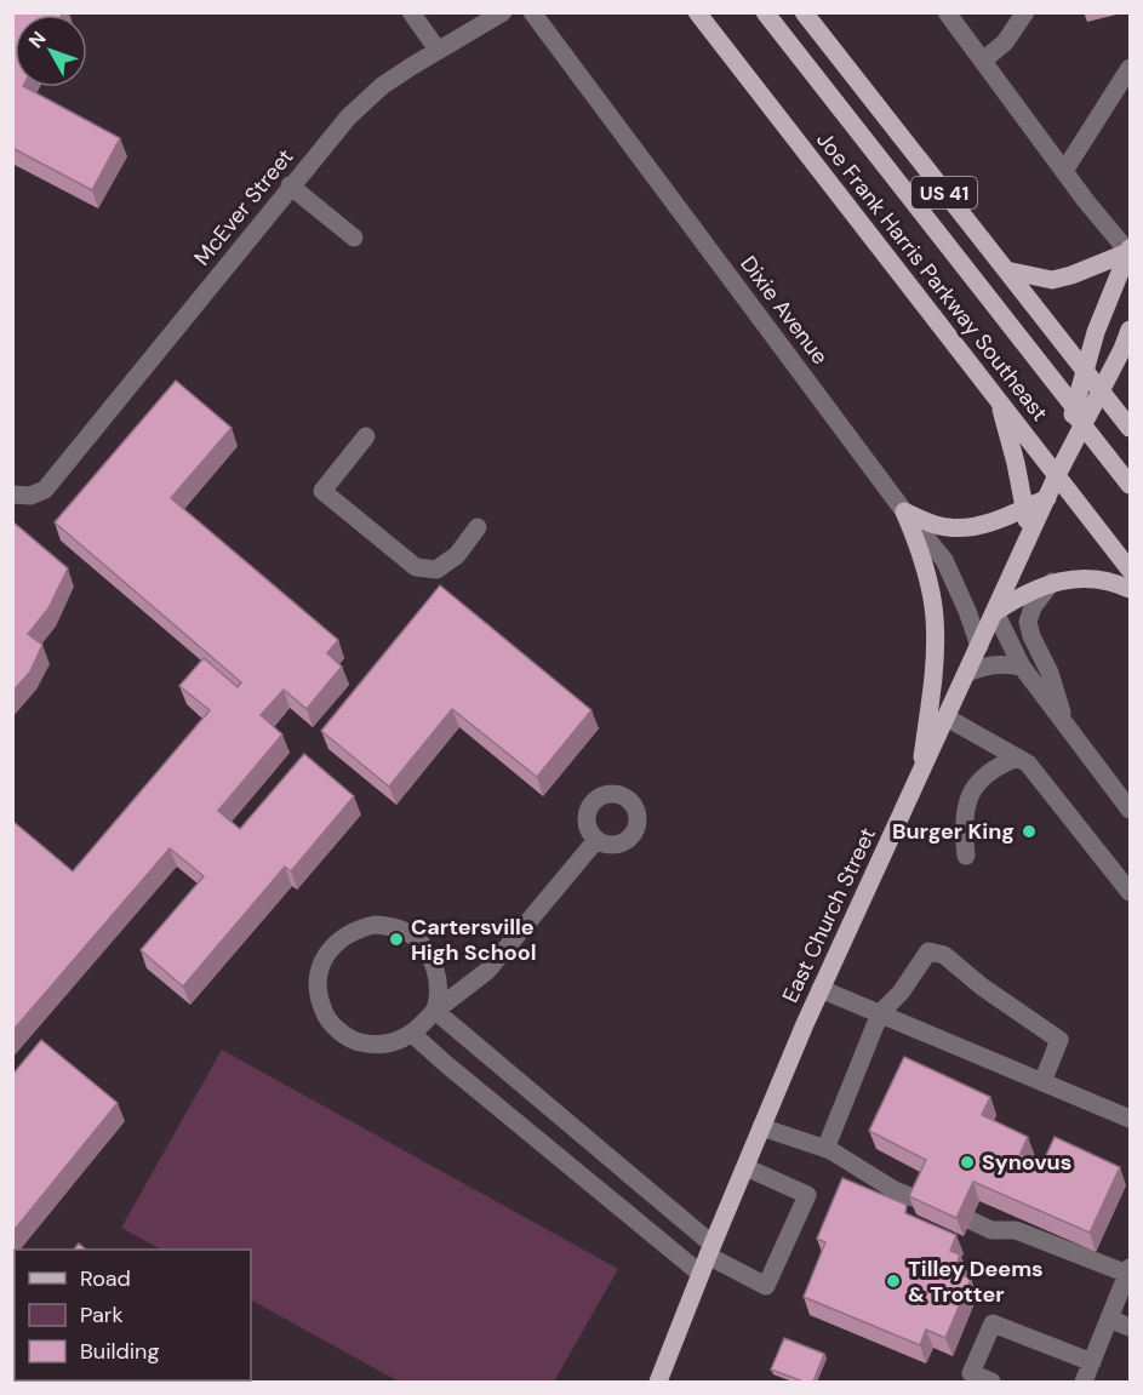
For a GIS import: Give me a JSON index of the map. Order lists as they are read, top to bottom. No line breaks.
{"streets":{"main road":["US 41","Joe Frank Harris Parkway Southeast","East Church Street"],"street":["McEver Street","Dixie Avenue"]},"crossings":[["US 41","East Church Street"],["Joe Frank Harris Parkway Southeast","East Church Street"],["Dixie Avenue","East Church Street"]],"places":["Burger King","Cartersville High School","Synovus","Tilley Deems & Trotter"],"legend":["Road","Park","Building"],"north":"top left"}
